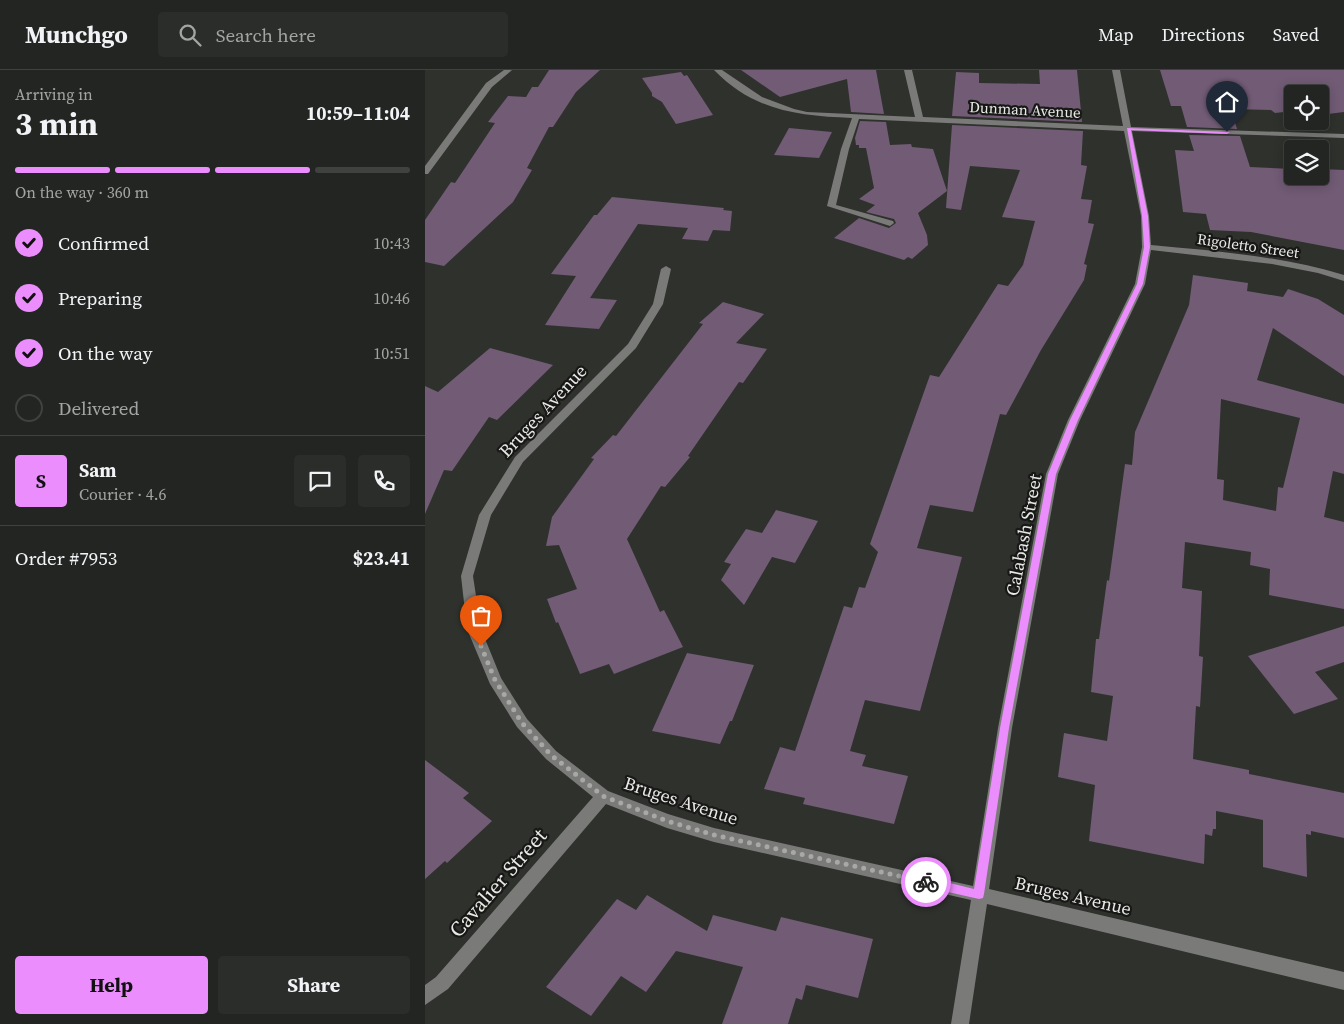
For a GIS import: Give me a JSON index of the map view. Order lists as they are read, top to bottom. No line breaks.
{"streets":{"street":["Dunman Avenue","Rigoletto Street","Bruges Avenue","Calabash Street","Cavalier Street"]},"crossings":[["Dunman Avenue","Calabash Street"],["Rigoletto Street","Calabash Street"],["Bruges Avenue","Calabash Street"],["Bruges Avenue","Cavalier Street"]],"page":{"header":"Munchgo","search":"Search here","nav":["Map","Directions","Saved"],"heading":["3 min","Arriving in","10:59–11:04"],"panel":["Sam","Courier · 4.6","Order #7953","$23.41"],"bar":"On the way · 360 m","list":[["Confirmed","10:43"],["Preparing","10:46"],["On the way","10:51"],"Delivered"],"round":"S","buttons":["Help","Share"]}}
